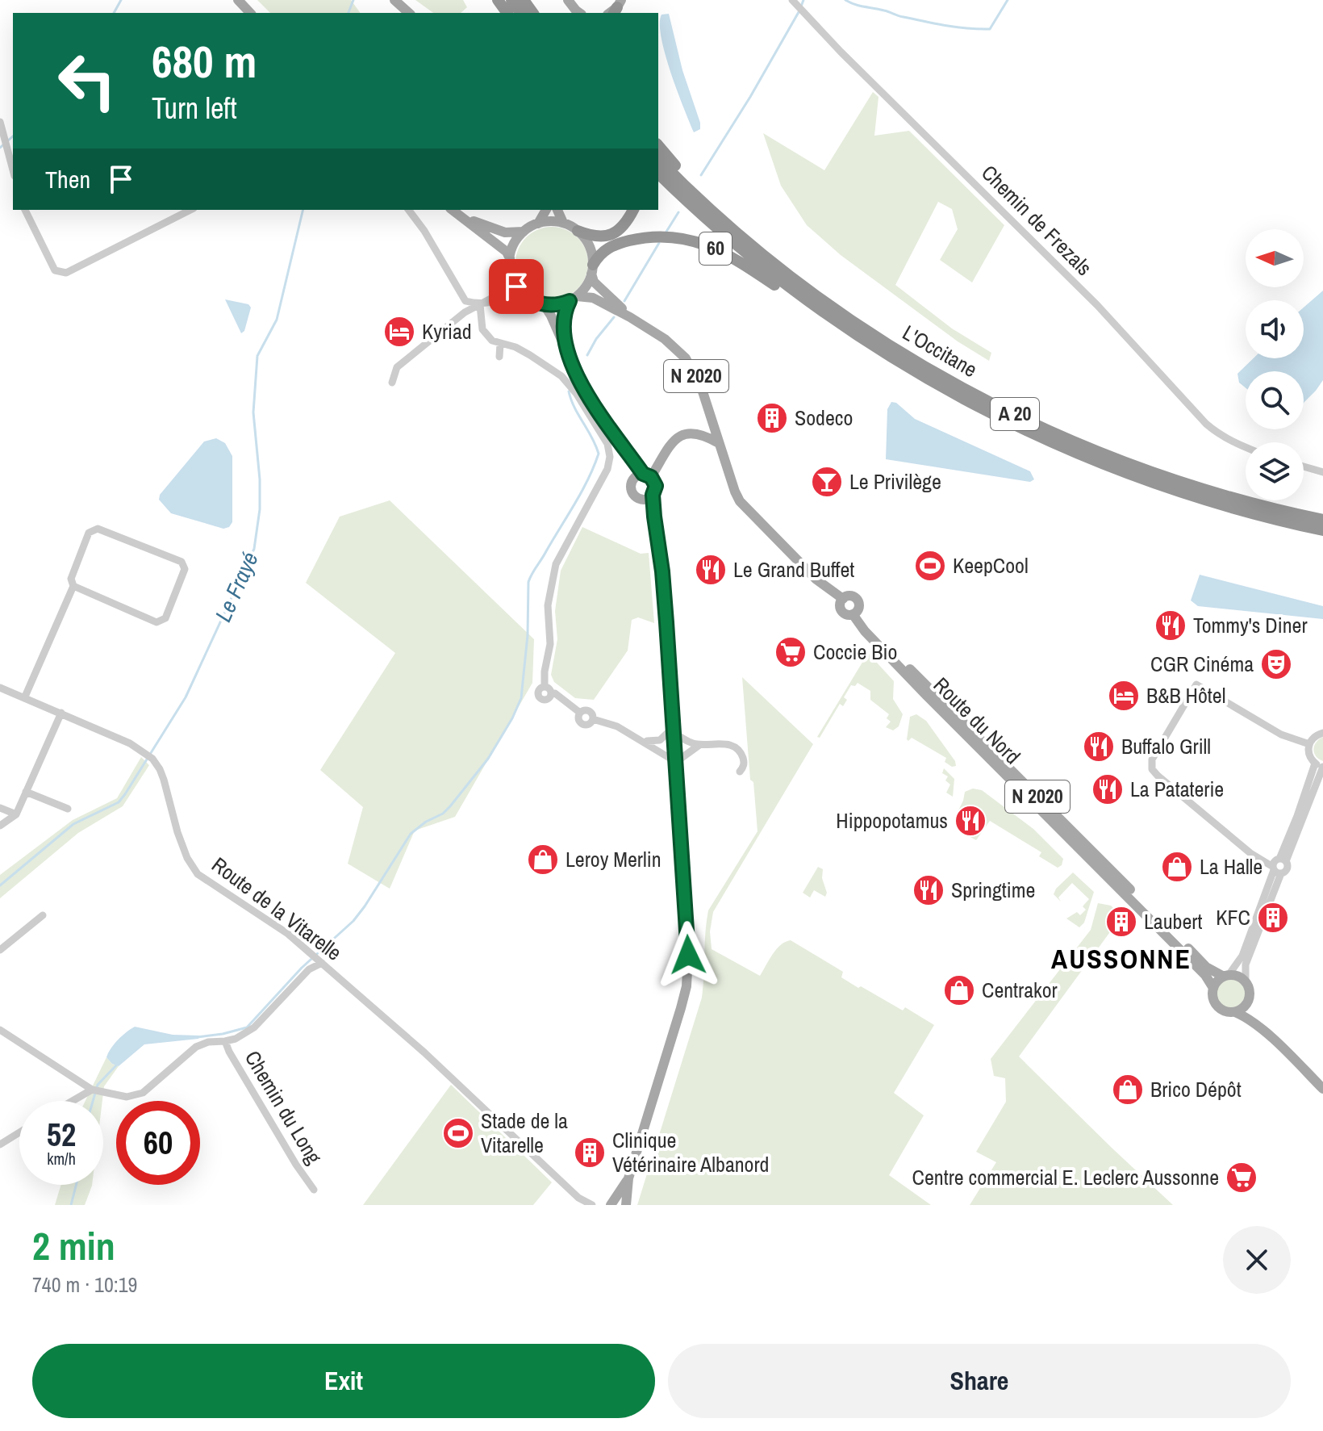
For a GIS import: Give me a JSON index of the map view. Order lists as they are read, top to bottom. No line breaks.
{"streets":{"highway":["60","L'Occitane","A 20"],"main road":["N 2020","Route du Nord"],"street":["Chemin de Frezals","Route de la Vitarelle","Chemin du Long"]},"crossings":[["60","L'Occitane"],["60","N 2020"],["N 2020","Route du Nord"]],"districts":["AUSSONNE"],"water":["Le Frayé"],"places":{"hotel":["Kyriad","B&B Hôtel"],"building":["Sodeco","KFC","Laubert","Clinique Vétérinaire Albanord"],"bar":["Le Privilège"],"sports":["KeepCool","Stade de la Vitarelle"],"restaurant":["Le Grand Buffet","Tommy's Diner","Buffalo Grill","La Pataterie","Hippopotamus","Springtime"],"supermarket":["Coccie Bio","Centre commercial E. Leclerc Aussonne"],"theatre":["CGR Cinéma"],"shop":["Leroy Merlin","La Halle","Centrakor","Brico Dépôt"]},"north":"left","page":{"turn":["680 m","Turn left"],"then":"Then","speed":"52 km/h","limit":"60","heading":["2 min","740 m · 10:19"],"buttons":["Exit","Share"]}}
